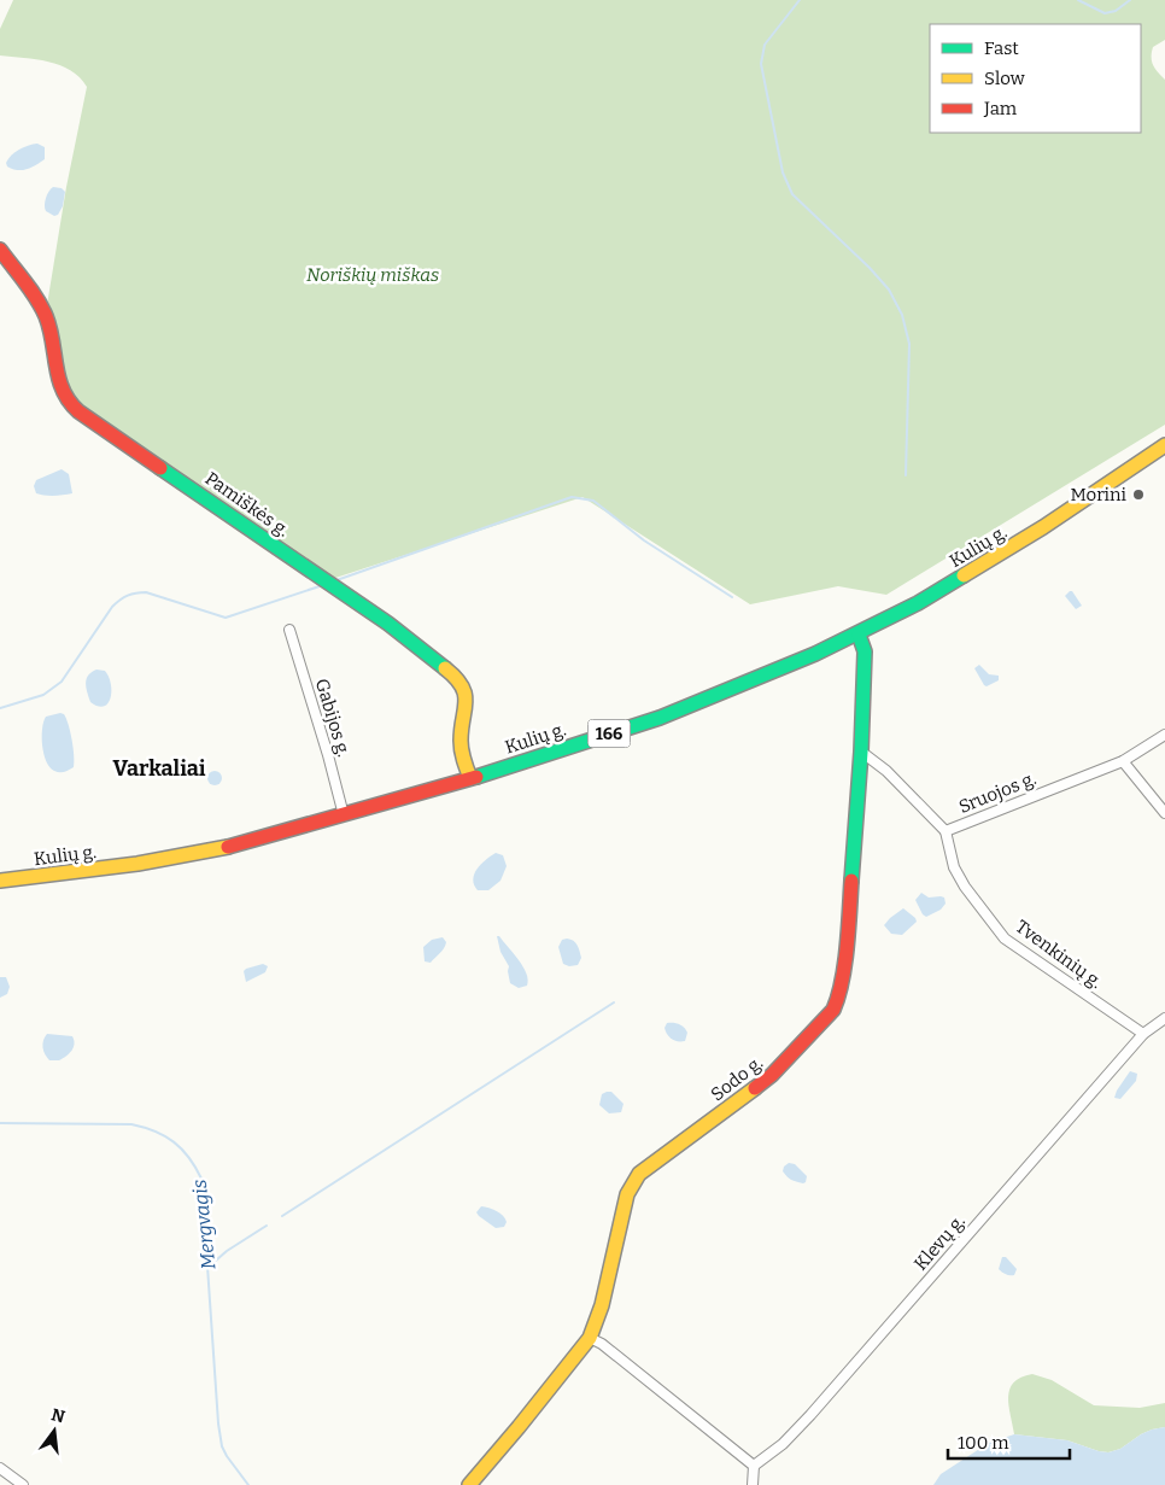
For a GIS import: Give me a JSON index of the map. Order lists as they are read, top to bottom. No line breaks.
{"streets":{"street":["Pamiškės g.","Kulių g.","Gabijos g.","166","Sruojos g.","Tvenkinių g.","Sodo g.","Klevų g."]},"crossings":[["Pamiškės g.","Kulių g."],["Kulių g.","Gabijos g."],["Kulių g.","Sodo g."],["Sruojos g.","Tvenkinių g."],["Sruojos g.","Sodo g."],["Tvenkinių g.","Klevų g."]],"districts":["Varkaliai"],"water":["Mergvagis"],"parks":["Noriškių miškas"],"places":["Morini"],"legend":["Fast","Slow","Jam"],"scale_bar":"100 m","north":"top"}
